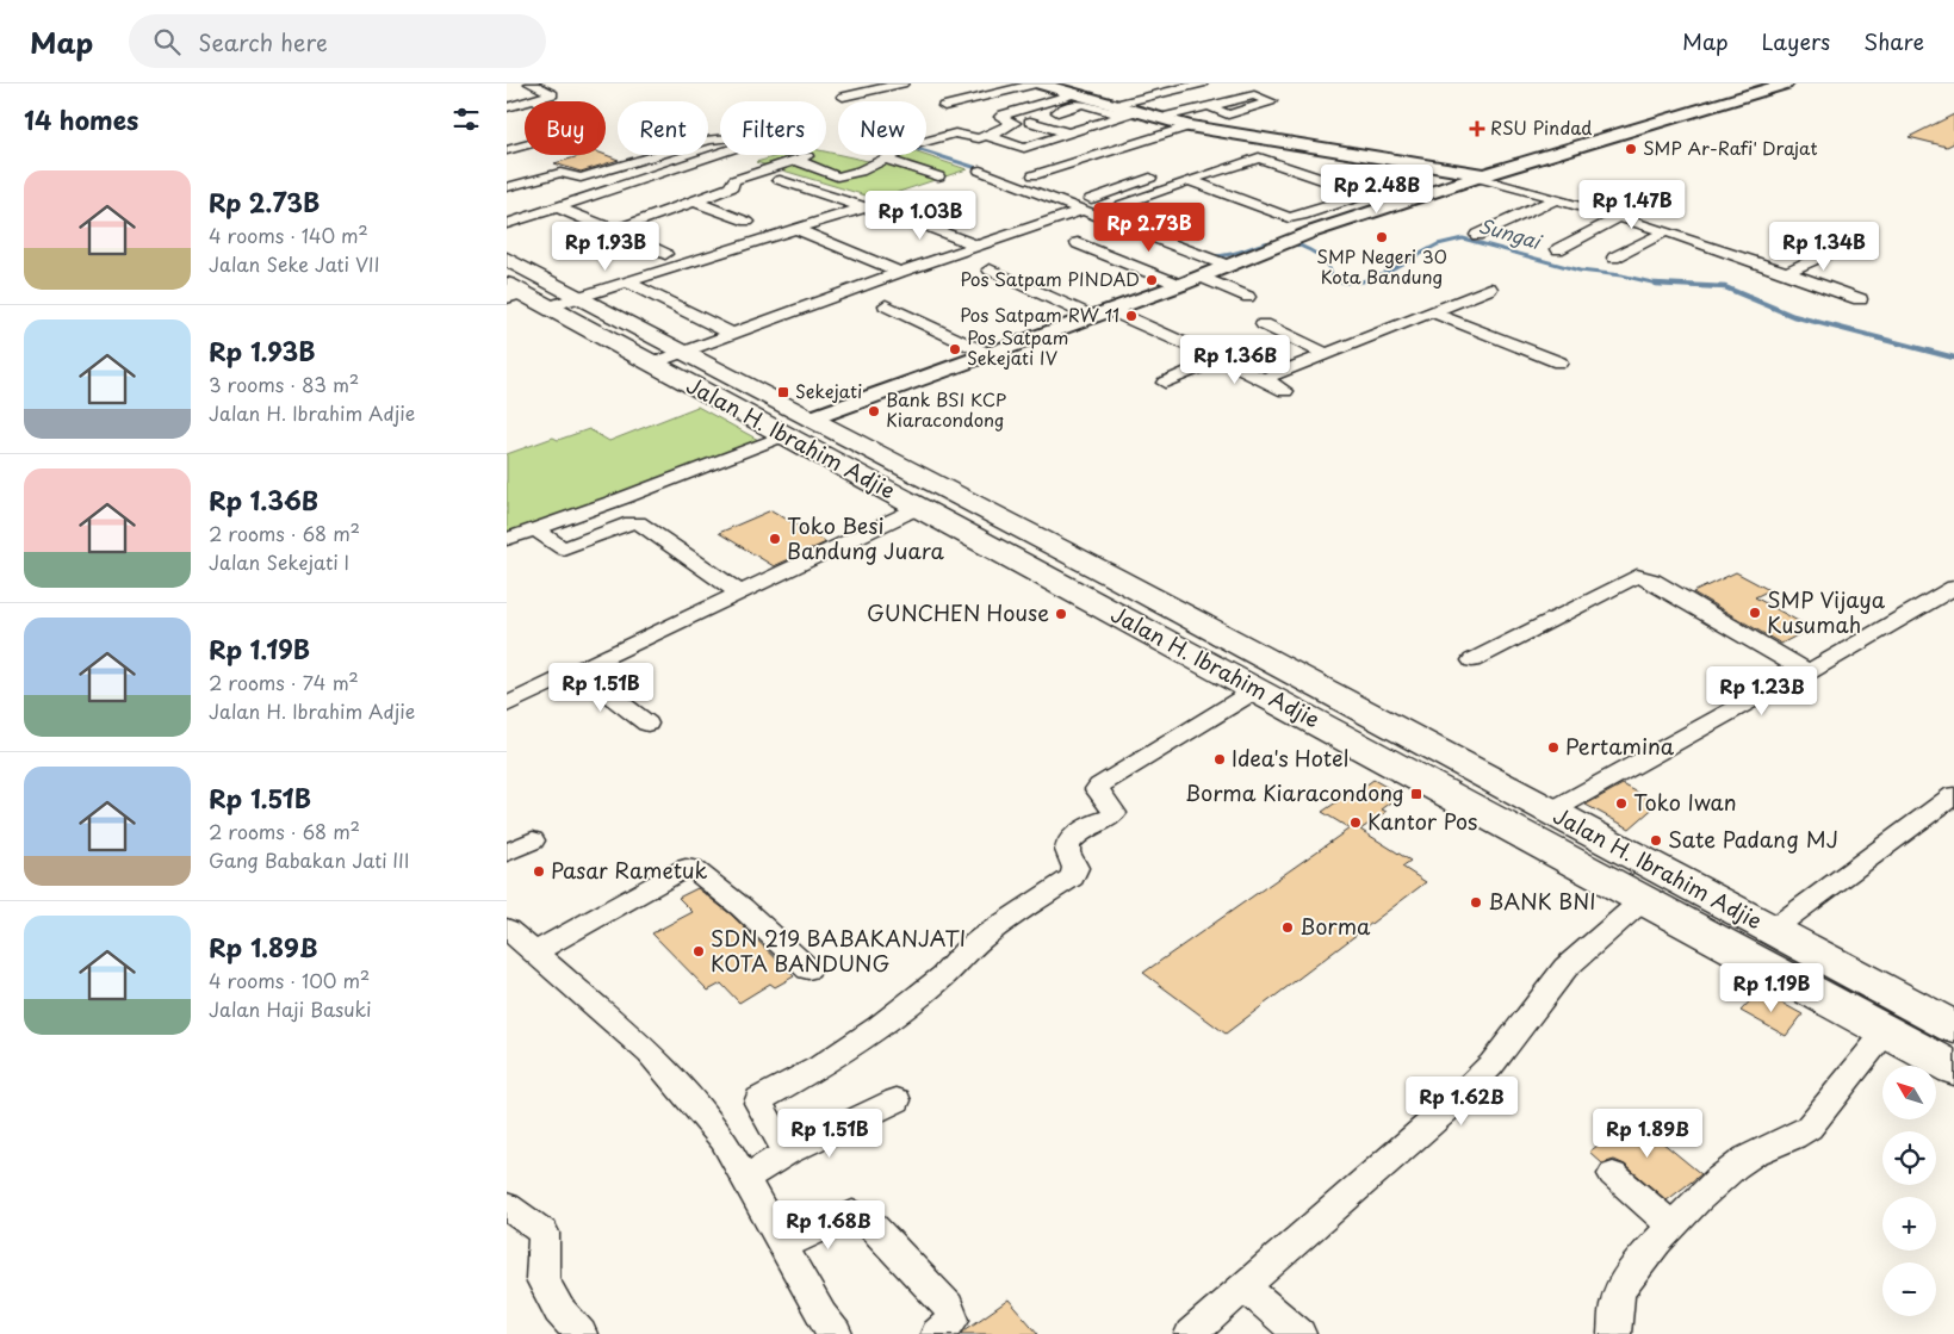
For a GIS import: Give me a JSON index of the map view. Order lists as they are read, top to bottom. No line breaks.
{"streets":{"main road":["Jalan H. Ibrahim Adjie"]},"water":["Sungai"],"places":{"health":["RSU Pindad"],"other":["SMP Ar-Rafi' Drajat","SMP Negeri 30 Kota Bandung","Pos Satpam PINDAD","Pos Satpam RW 11","Pos Satpam Sekejati IV","Bank BSI KCP Kiaracondong","Toko Besi Bandung Juara","SMP Vijaya Kusumah","GUNCHEN House","Pertamina","Idea's Hotel","Toko Iwan","Kantor Pos","Sate Padang MJ","Pasar Rametuk","BANK BNI","Borma","SDN 219 BABAKANJATI KOTA BANDUNG"],"transit":["Sekejati","Borma Kiaracondong"]},"north":"top left","page":{"header":"Map","search":"Search here","nav":["Map","Layers","Share"],"heading":"14 homes","chip":["Buy","Rent","Filters","New"],"list":[{"name":"Rp 2.73B","note":"4 rooms · 140 m² · Jalan Seke Jati VII"},{"name":"Rp 1.93B","note":"3 rooms · 83 m² · Jalan H. Ibrahim Adjie"},{"name":"Rp 1.36B","note":"2 rooms · 68 m² · Jalan Sekejati I"},{"name":"Rp 1.19B","note":"2 rooms · 74 m² · Jalan H. Ibrahim Adjie"},{"name":"Rp 1.51B","note":"2 rooms · 68 m² · Gang Babakan Jati III"},{"name":"Rp 1.89B","note":"4 rooms · 100 m² · Jalan Haji Basuki"}],"price":["Rp 2.48B","Rp 1.47B","Rp 1.03B","Rp 2.73B","Rp 1.93B","Rp 1.34B","Rp 1.36B","Rp 1.51B","Rp 1.23B","Rp 1.19B","Rp 1.62B","Rp 1.51B","Rp 1.89B","Rp 1.68B"],"map_buttons":["+","−"]}}
